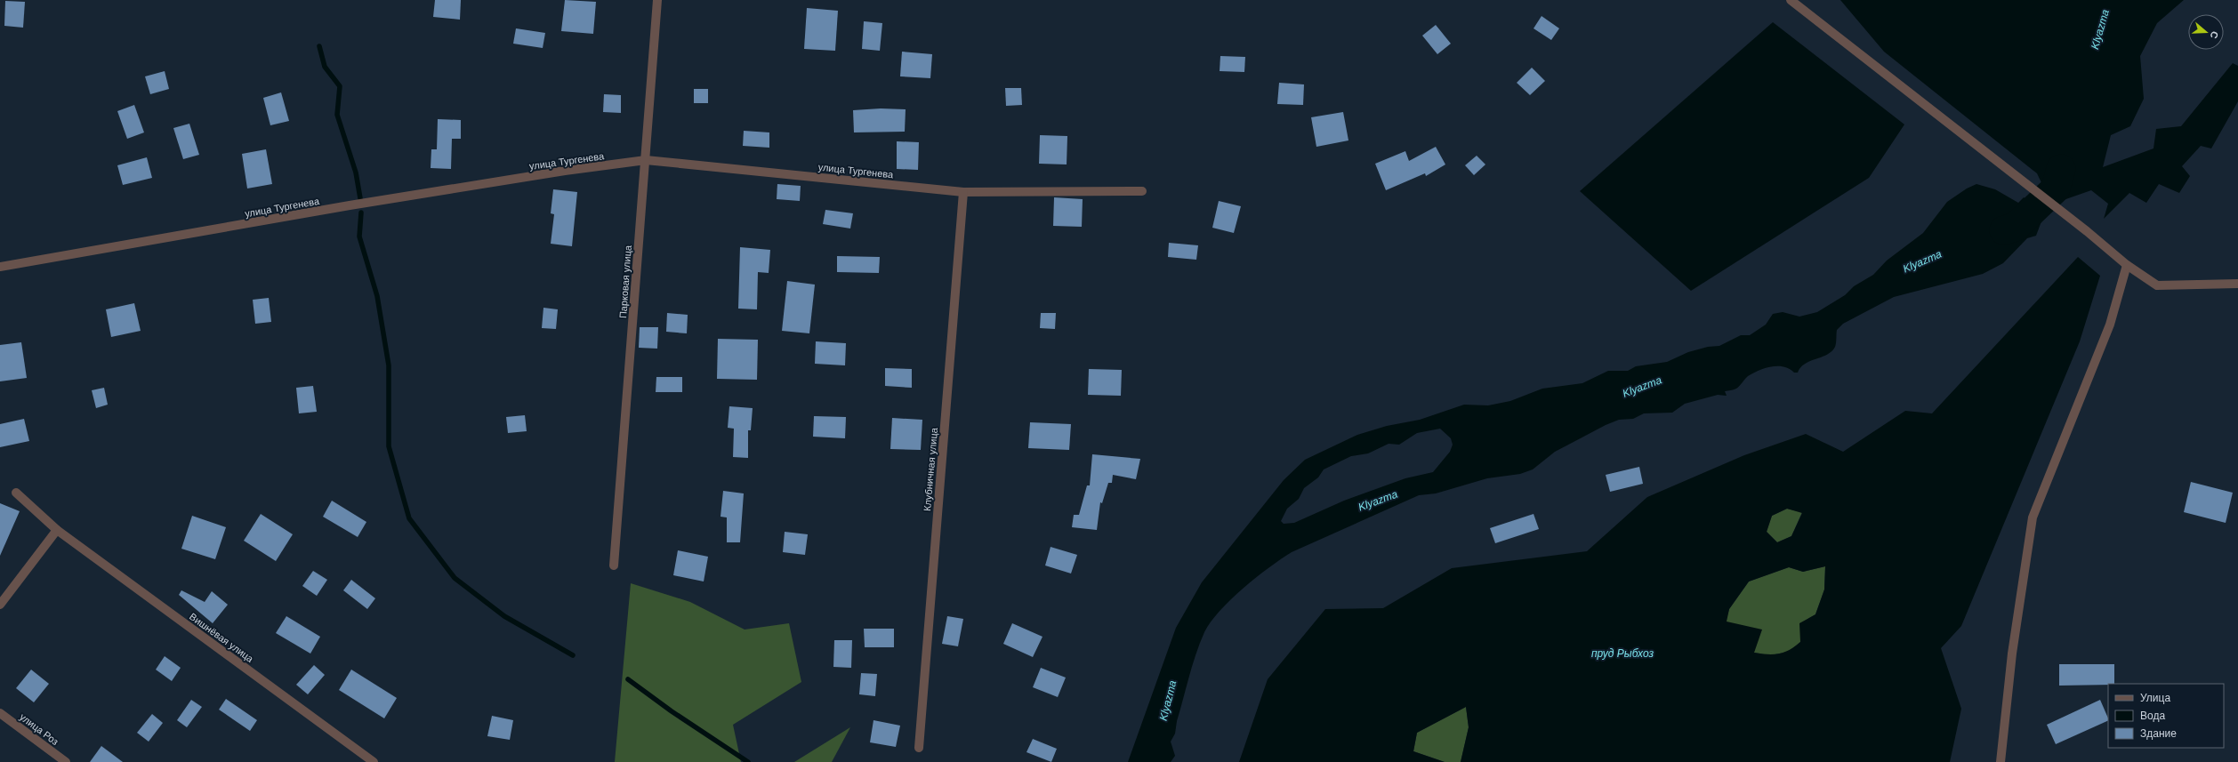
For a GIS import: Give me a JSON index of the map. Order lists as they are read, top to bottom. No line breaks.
{"streets":{"street":["улица Тургенева","Парковая улица","Клубничная улица","Вишнёвая улица","улица Роз"]},"crossings":[["улица Тургенева","Парковая улица"],["улица Тургенева","Клубничная улица"]],"water":["Klyazma","пруд Рыбхоз"],"legend":["Улица","Вода","Здание"],"north":"right"}
